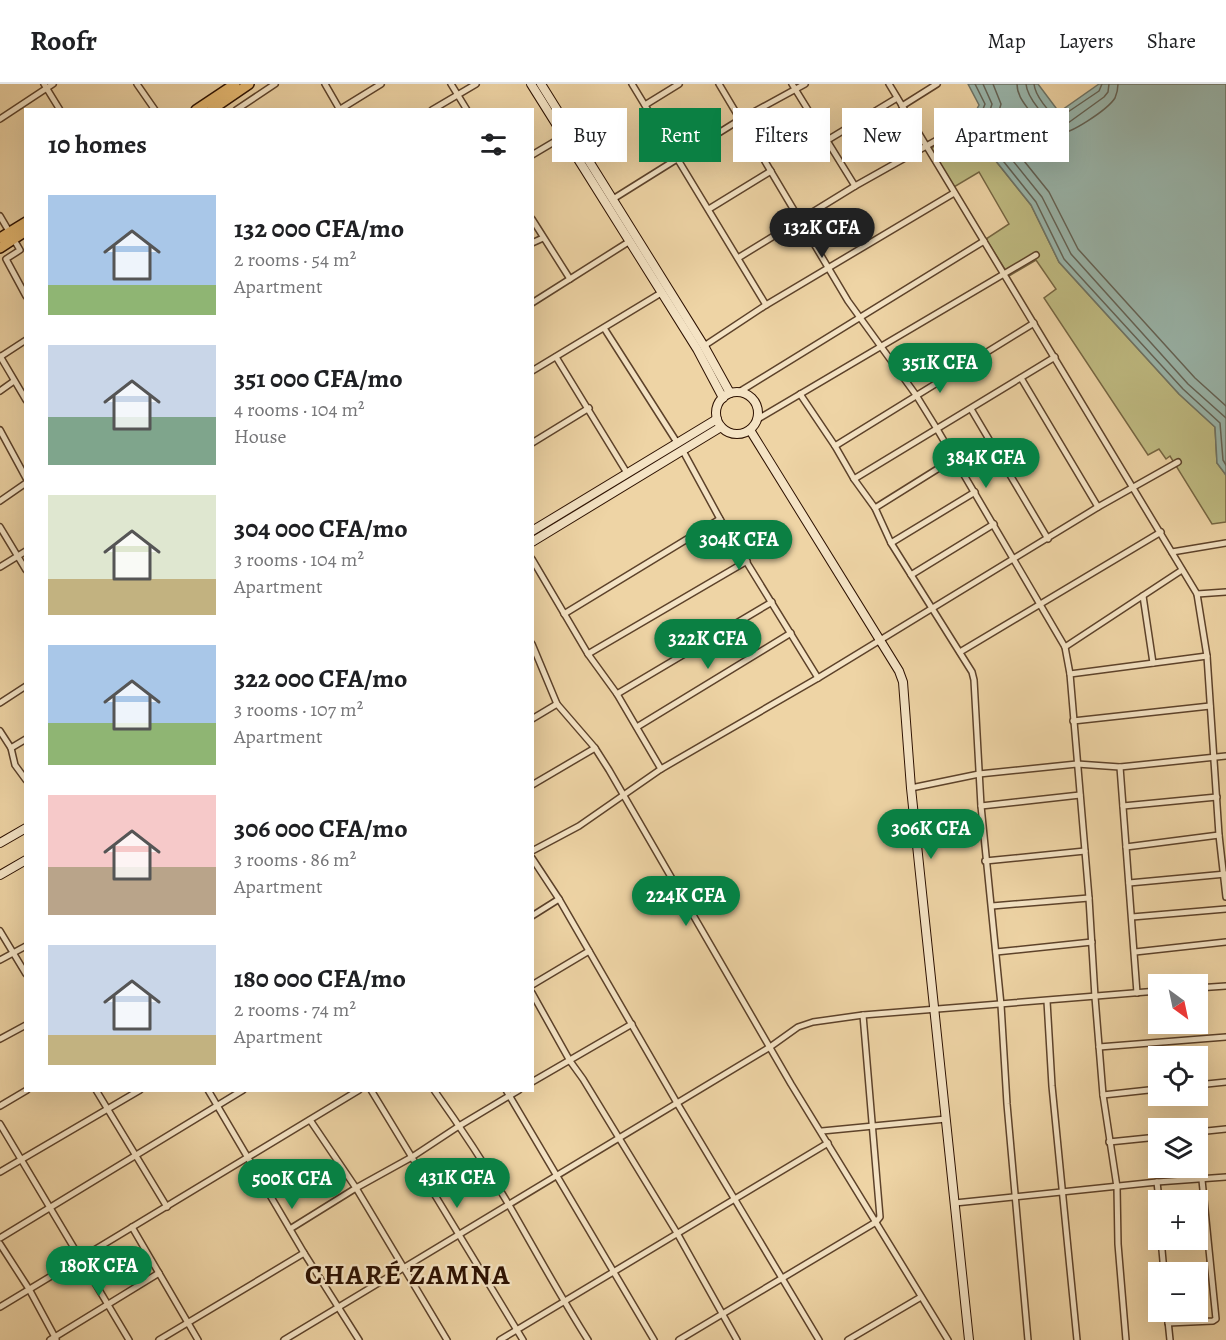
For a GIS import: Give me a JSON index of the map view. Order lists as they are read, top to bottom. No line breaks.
{"districts":["CHARÉ ZAMNA"],"north":"bottom right","page":{"header":"Roofr","nav":["Map","Layers","Share"],"chip":["Buy","Rent","Filters","New","Apartment"],"heading":"10 homes","list":[{"name":"132 000 CFA/mo","note":"2 rooms · 54 m² · Apartment"},{"name":"351 000 CFA/mo","note":"4 rooms · 104 m² · House"},{"name":"304 000 CFA/mo","note":"3 rooms · 104 m² · Apartment"},{"name":"322 000 CFA/mo","note":"3 rooms · 107 m² · Apartment"},{"name":"306 000 CFA/mo","note":"3 rooms · 86 m² · Apartment"},{"name":"180 000 CFA/mo","note":"2 rooms · 74 m² · Apartment"}],"price":["132K CFA","351K CFA","384K CFA","304K CFA","322K CFA","306K CFA","224K CFA","431K CFA","500K CFA","180K CFA"],"map_buttons":["+","−"]}}
